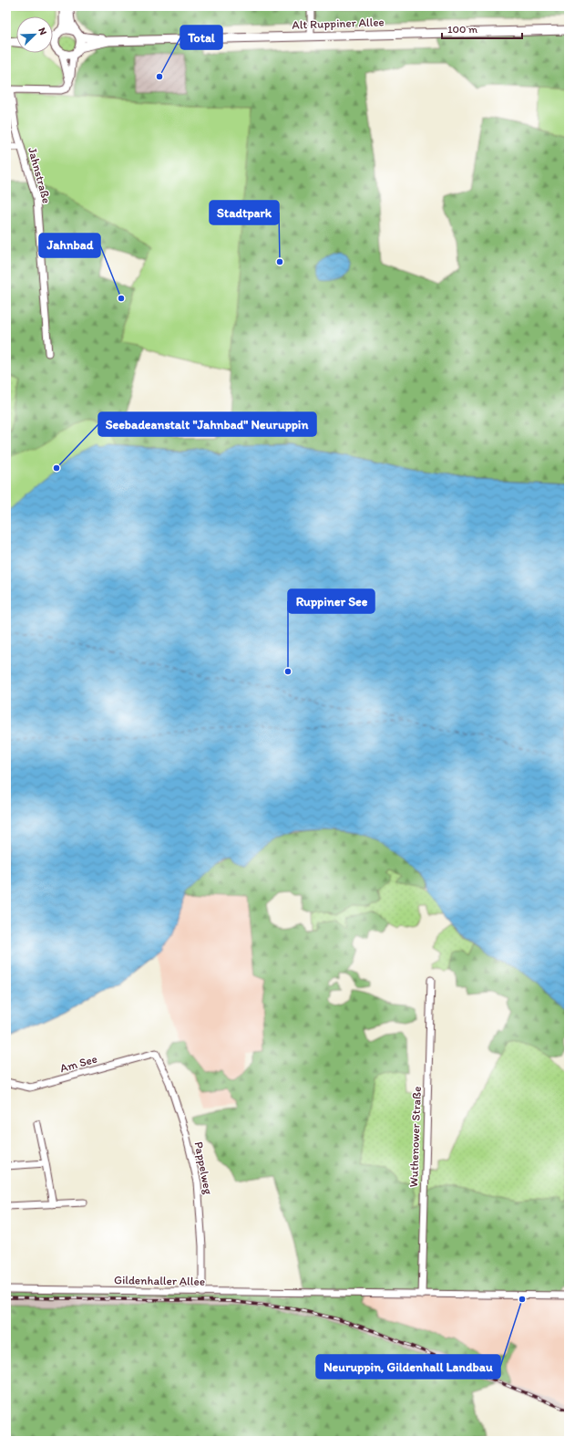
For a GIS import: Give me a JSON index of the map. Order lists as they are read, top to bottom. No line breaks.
{"streets":{"main road":["Alt Ruppiner Allee"],"street":["Jahnstraße","Am See","Wuthenower Straße","Pappelweg","Gildenhaller Allee"]},"crossings":[["Am See","Pappelweg"],["Wuthenower Straße","Gildenhaller Allee"],["Pappelweg","Gildenhaller Allee"]],"places":["Total","Stadtpark","Jahnbad","Seebadeanstalt \"Jahnbad\" Neuruppin","Ruppiner See","Neuruppin, Gildenhall Landbau"],"scale_bar":"100 m","north":"top right"}
